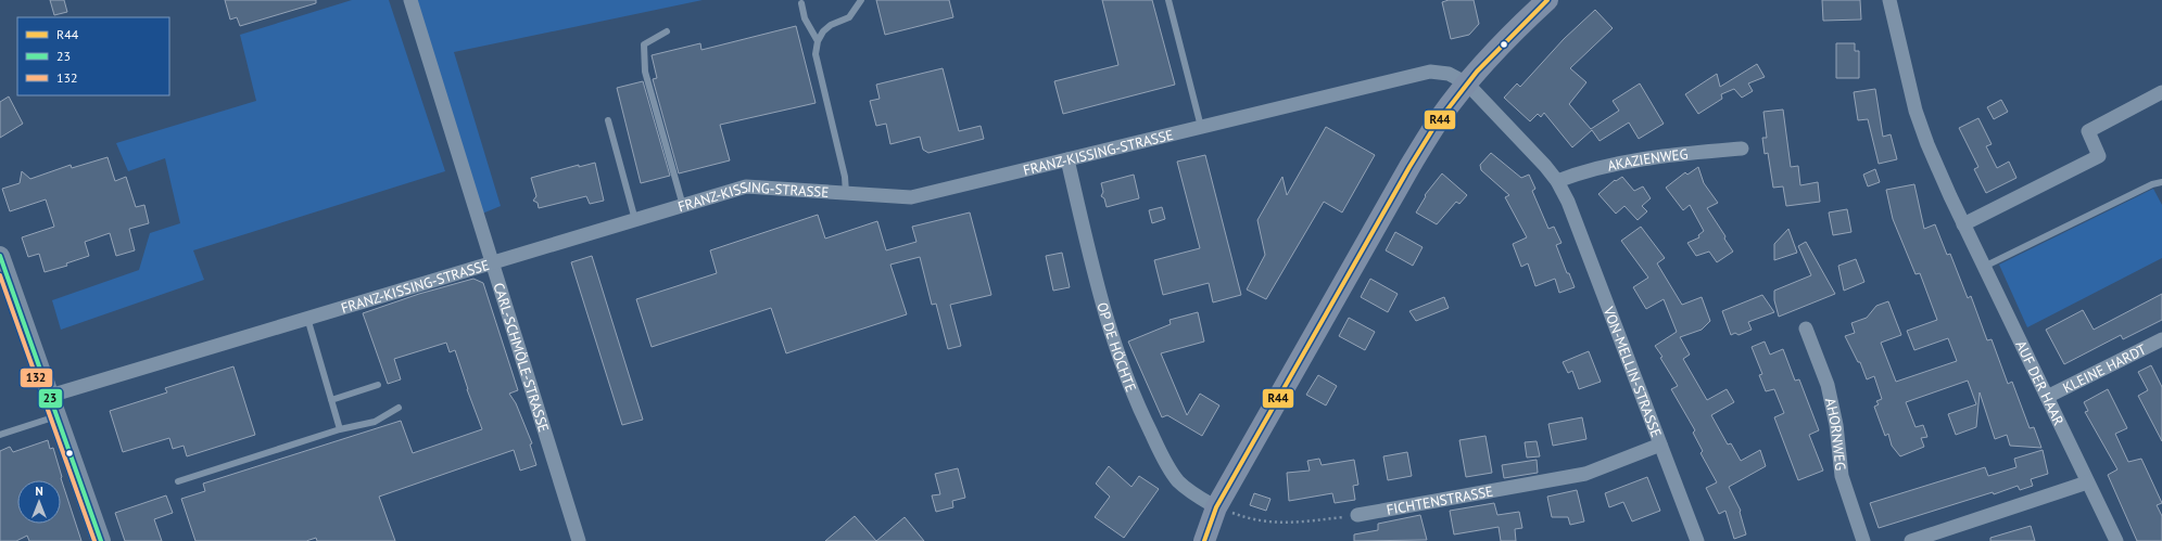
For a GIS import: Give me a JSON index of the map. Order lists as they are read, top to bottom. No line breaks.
{"streets":{"street":["FRANZ-KISSING-STRASSE","AKAZIENWEG","OP DE HÖCHTE","CARL-SCHMÖLE-STRASSE","KLEINE HARDT","VON-MELLIN-STRASSE","AUF DER HAAR","AHORNWEG","FICHTENSTRASSE"]},"crossings":[["FRANZ-KISSING-STRASSE","OP DE HÖCHTE"],["FRANZ-KISSING-STRASSE","CARL-SCHMÖLE-STRASSE"],["FRANZ-KISSING-STRASSE","VON-MELLIN-STRASSE"],["AKAZIENWEG","VON-MELLIN-STRASSE"],["KLEINE HARDT","AUF DER HAAR"],["VON-MELLIN-STRASSE","FICHTENSTRASSE"]],"lines":["transit line R44","transit line 23","transit line 132"],"legend":["R44","23","132"],"north":"top"}
